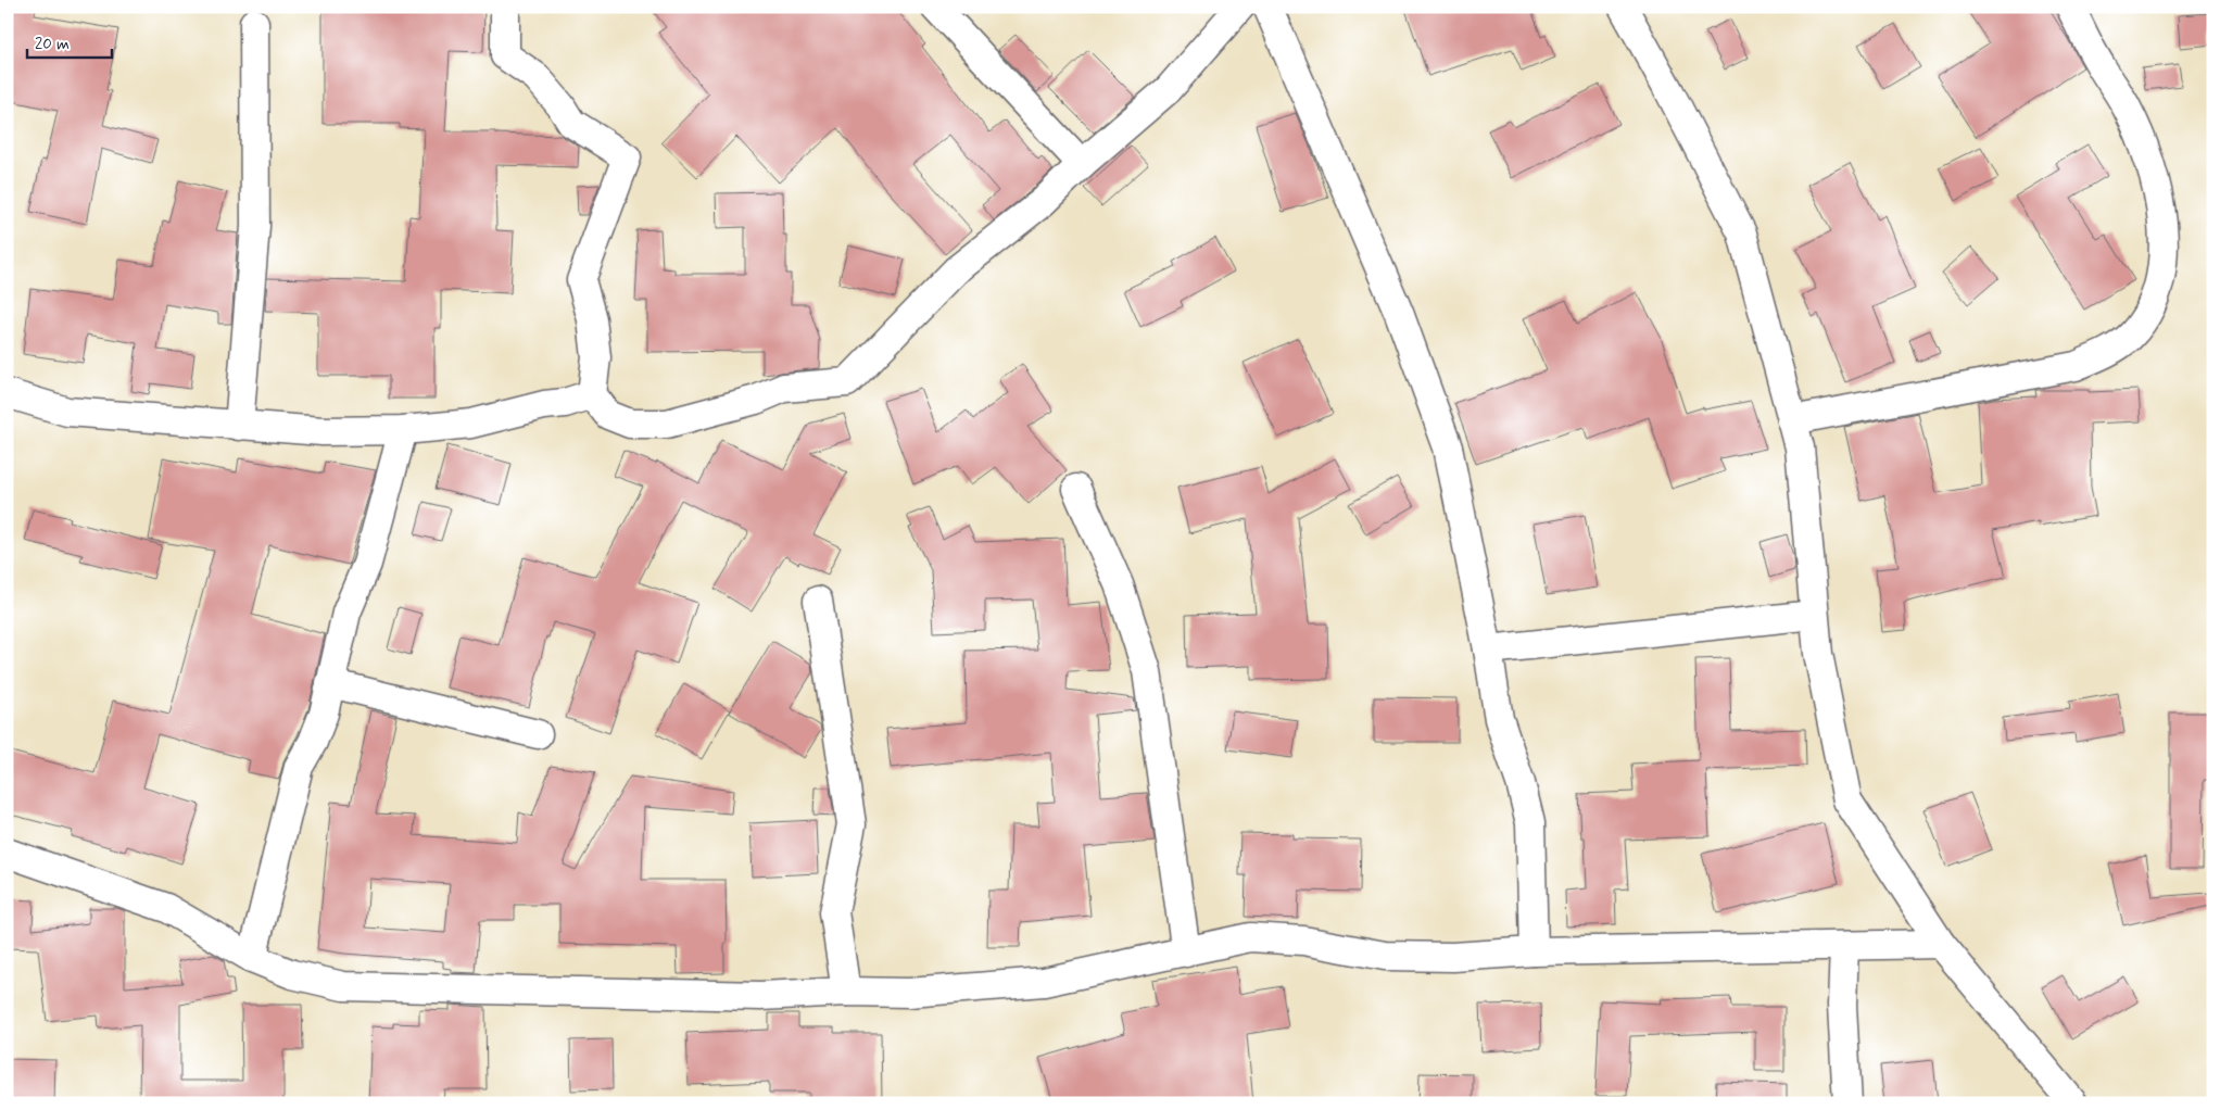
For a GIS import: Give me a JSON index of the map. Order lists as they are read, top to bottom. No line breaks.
{"scale_bar":"20 m"}
